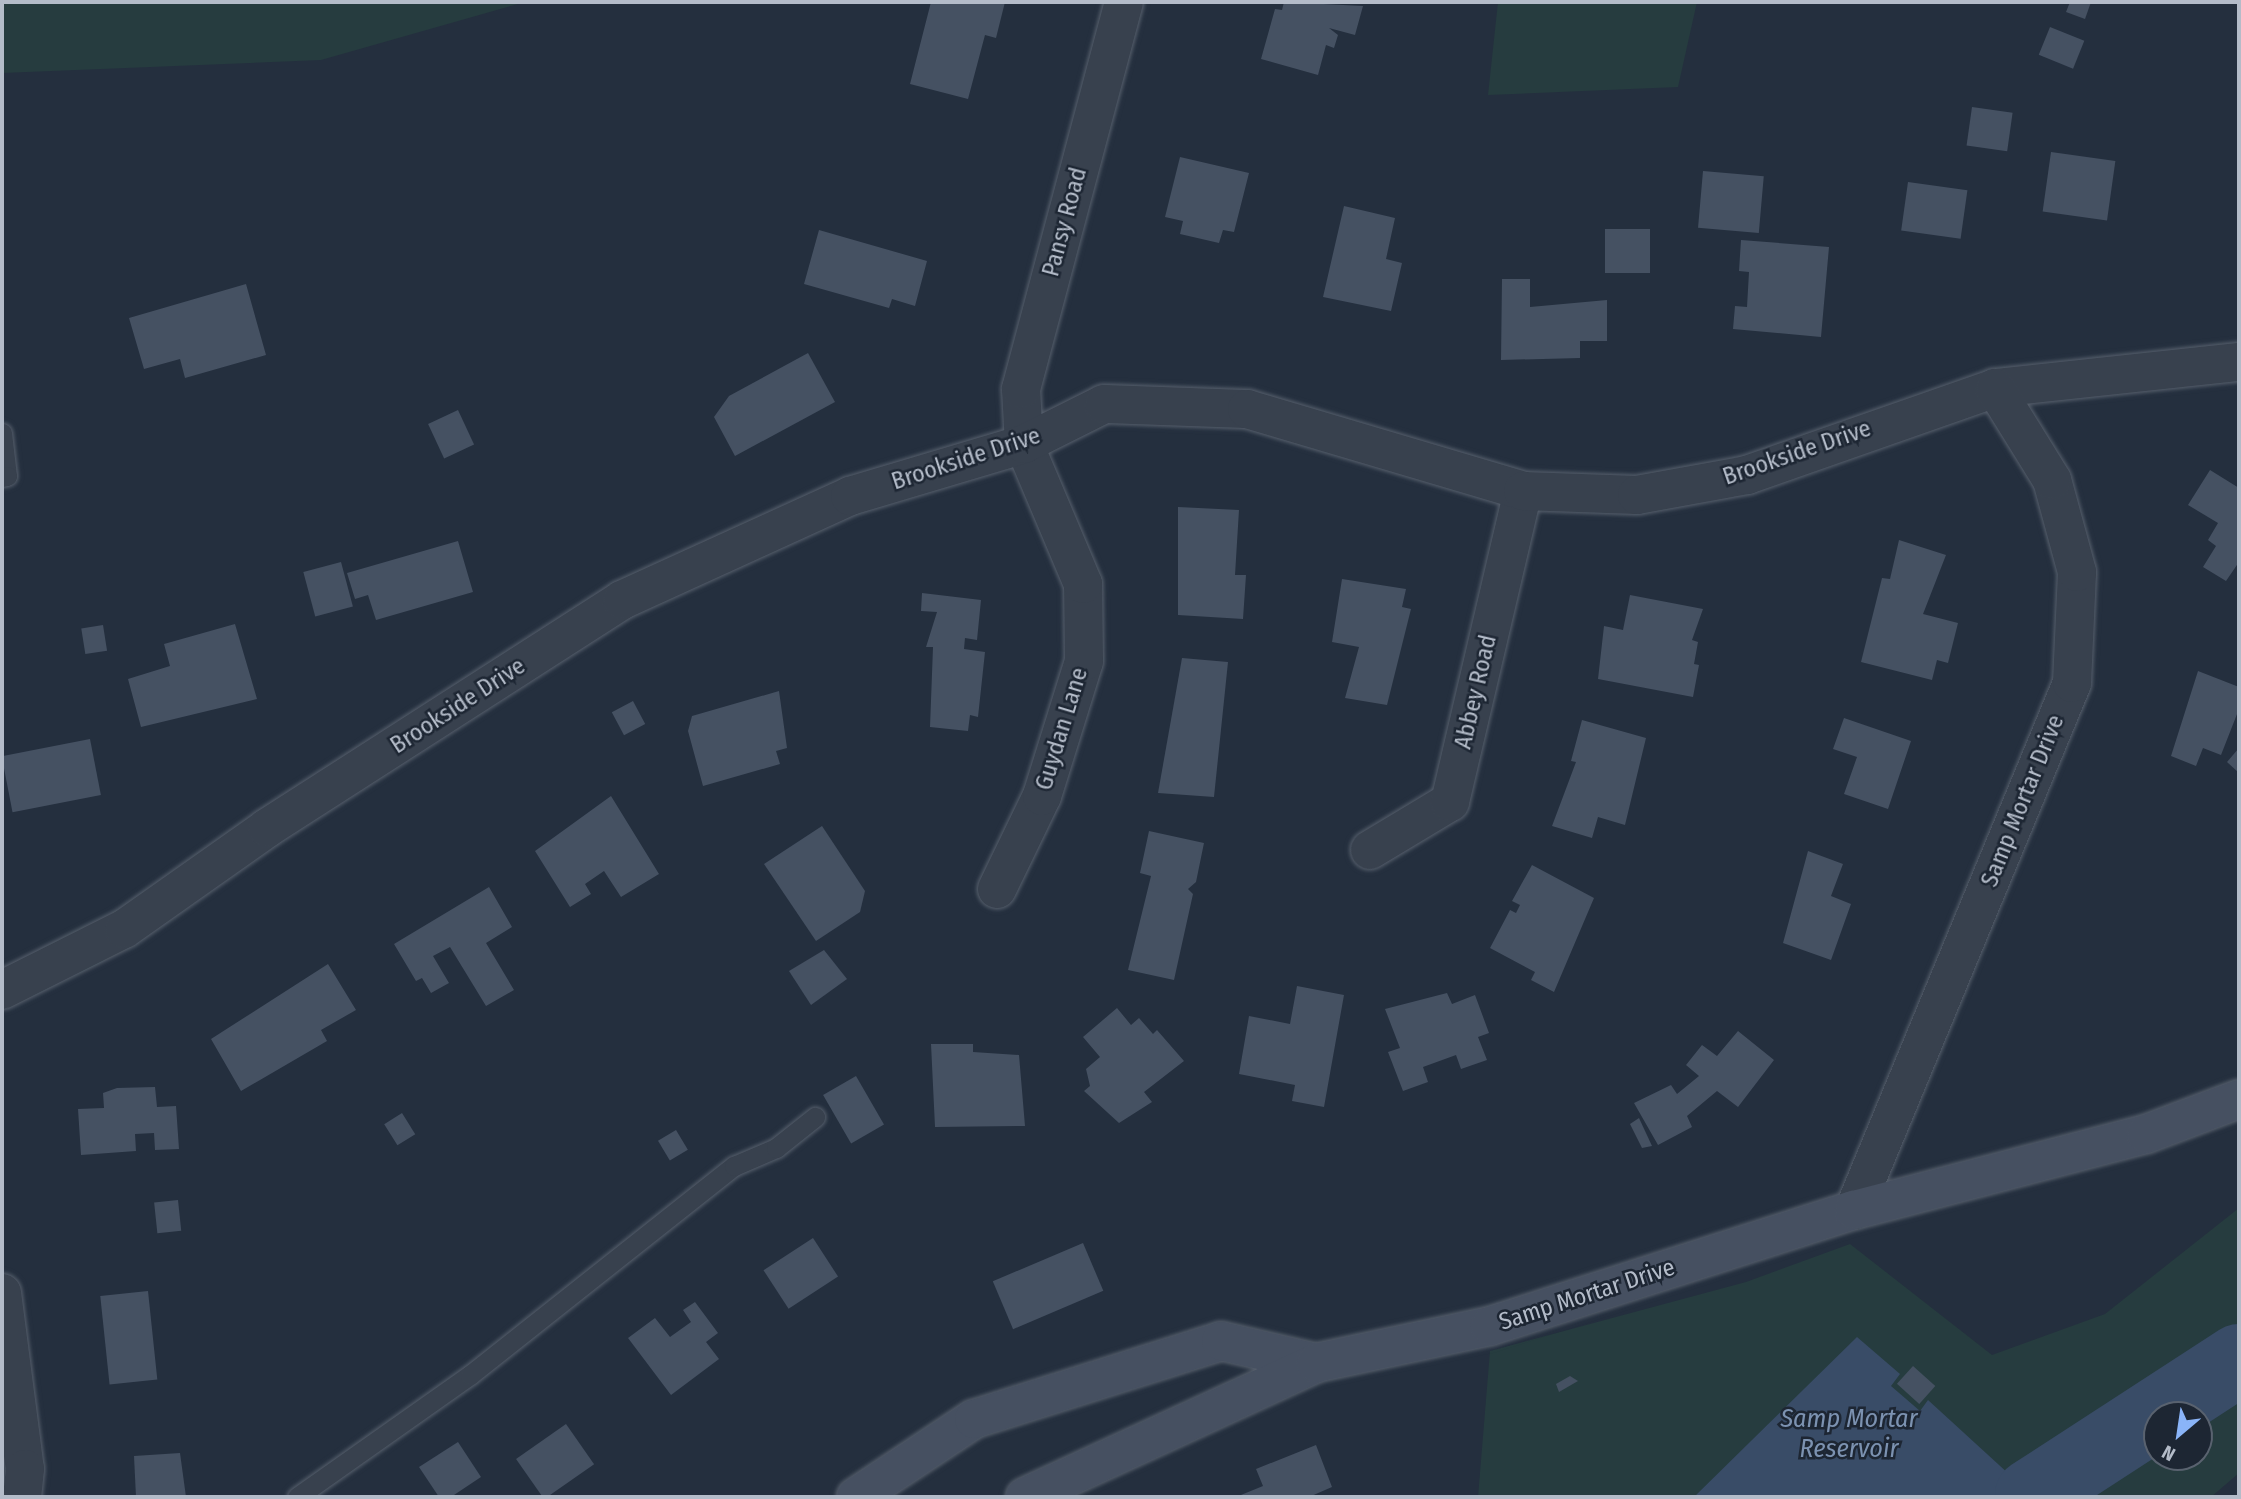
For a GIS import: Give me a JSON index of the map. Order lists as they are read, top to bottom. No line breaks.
{"streets":{"main road":["Samp Mortar Drive"],"street":["Pansy Road","Brookside Drive","Abbey Road","Guydan Lane"]},"crossings":[["Pansy Road","Brookside Drive"],["Pansy Road","Guydan Lane"],["Brookside Drive","Abbey Road"],["Brookside Drive","Guydan Lane"],["Brookside Drive","Samp Mortar Drive"]],"water":["Samp Mortar Reservoir"],"north":"bottom left"}
